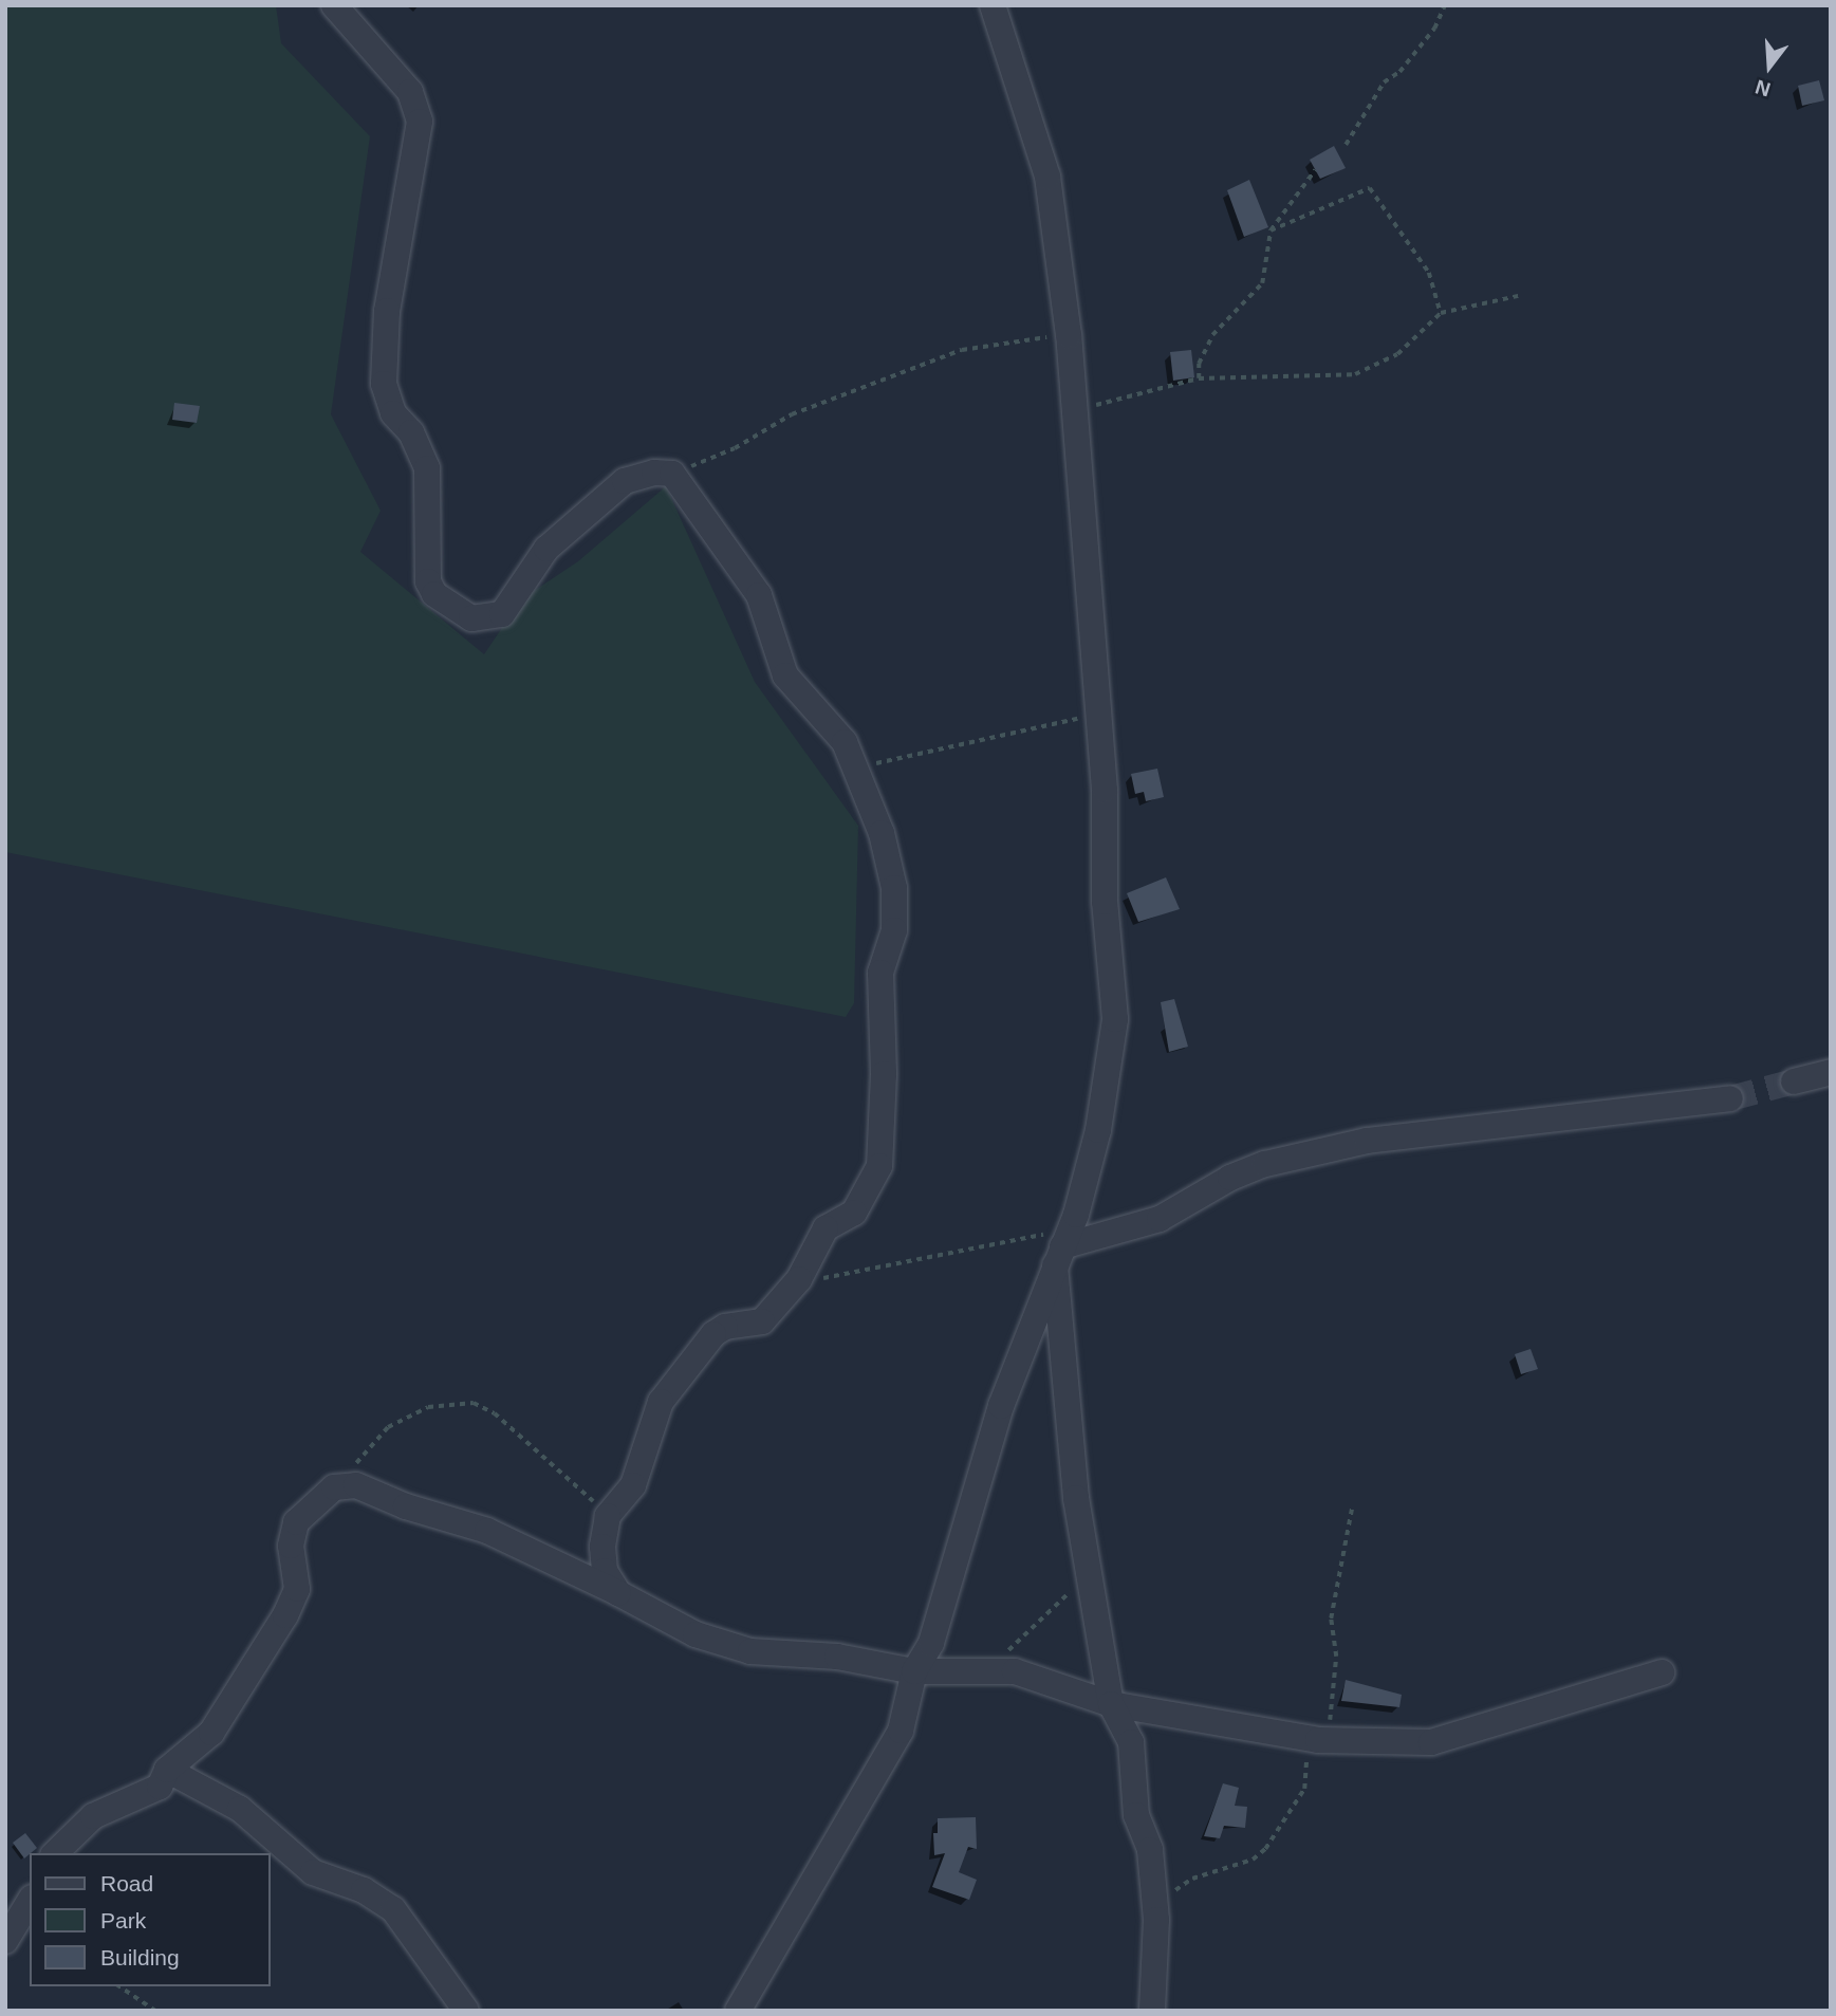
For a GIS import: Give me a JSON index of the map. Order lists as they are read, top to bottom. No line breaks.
{"legend":["Road","Park","Building"],"north":"bottom"}
